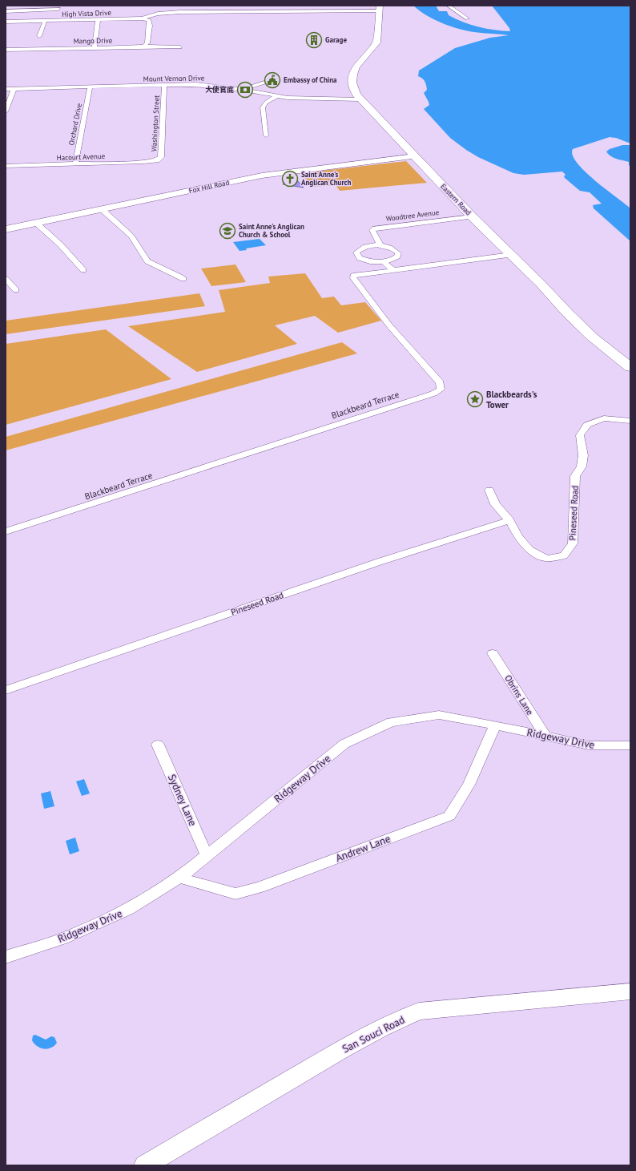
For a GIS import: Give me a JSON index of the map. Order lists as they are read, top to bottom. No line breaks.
{"streets":{"highway":["Eastern Road"],"main road":["Fox Hill Road"],"street":["High Vista Drive","Mango Drive","Mount Vernon Drive","Washington Street","Orchard Drive","Hacourt Avenue","Woodtree Avenue","Blackbeard Terrace","Pineseed Road","Obrins Lane","Ridgeway Drive","Sydney Lane","Andrew Lane","San Souci Road"]},"crossings":[["Mount Vernon Drive","Washington Street"],["Mount Vernon Drive","Orchard Drive"],["Mount Vernon Drive","Eastern Road"],["Washington Street","Hacourt Avenue"],["Orchard Drive","Hacourt Avenue"],["Fox Hill Road","Eastern Road"],["Eastern Road","Woodtree Avenue"],["Eastern Road","Blackbeard Terrace"],["Obrins Lane","Ridgeway Drive"],["Ridgeway Drive","Sydney Lane"],["Ridgeway Drive","Andrew Lane"]],"places":{"building":["Garage"],"public building":["Embassy of China"],"bank":["大使官底"],"church":["Saint Anne's Anglican Church"],"school or university":["Saint Anne's Anglican Church & School"],"place":["Blackbeards's Tower"]}}
